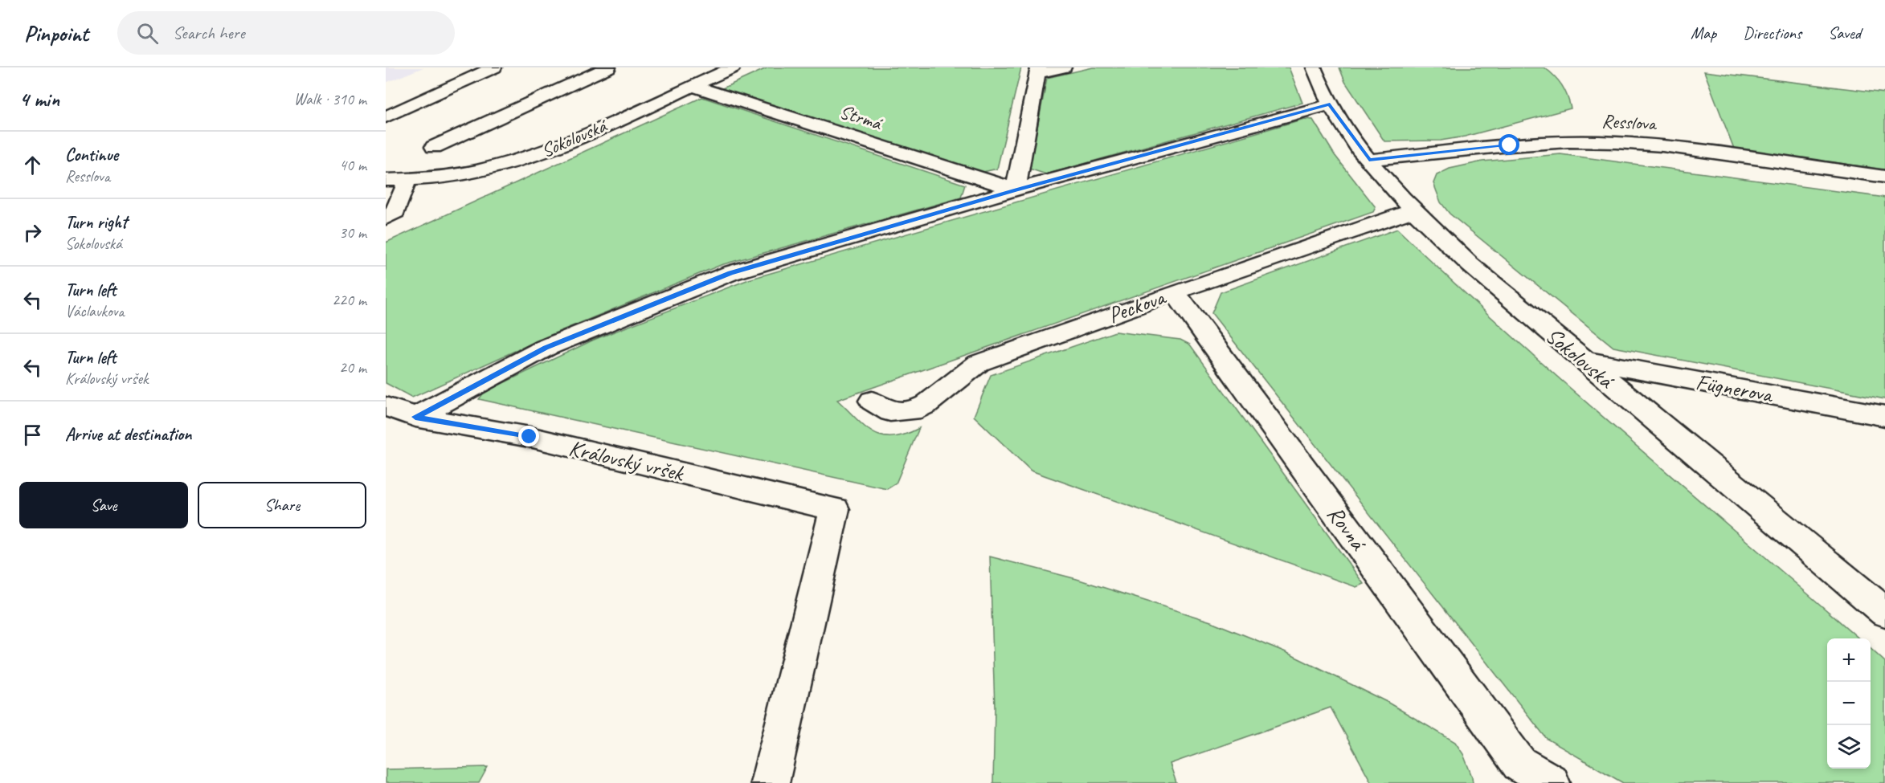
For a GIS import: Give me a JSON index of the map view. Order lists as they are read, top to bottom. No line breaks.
{"streets":{"street":["Strmá","Resslova","Sokolovská","Peckova","Fügnerova","Královský vršek","Rovná"]},"crossings":[["Strmá","Sokolovská"],["Resslova","Sokolovská"],["Sokolovská","Peckova"],["Sokolovská","Fügnerova"],["Peckova","Rovná"]],"page":{"header":"Pinpoint","search":"Search here","nav":["Map","Directions","Saved"],"heading":["4 min","Walk · 310 m"],"list":[["Continue","Resslova","40 m"],["Turn right","Sokolovská","30 m"],["Turn left","Václavkova","220 m"],["Turn left","Královský vršek","20 m"],"Arrive at destination"],"buttons":["Save","Share"],"map_buttons":["+","−"]}}
